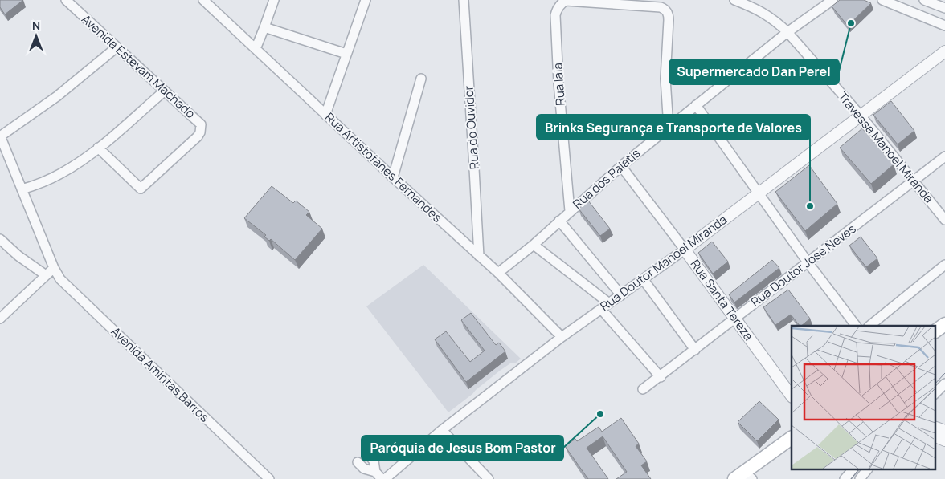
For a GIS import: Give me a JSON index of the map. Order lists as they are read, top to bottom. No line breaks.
{"streets":{"street":["Avenida Estevam Machado","Rua Iaia","Rua do Ouvidor","Travessa Manoel Miranda","Rua Artistofanes Fernandes","Rua dos Paiatis","Rua Doutor Manoel Miranda","Rua Doutor José Neves","Rua Santa Tereza","Avenida Amintas Barros"]},"crossings":[["Rua Iaia","Rua dos Paiatis"],["Rua do Ouvidor","Rua Artistofanes Fernandes"],["Travessa Manoel Miranda","Rua dos Paiatis"],["Travessa Manoel Miranda","Rua Doutor Manoel Miranda"],["Travessa Manoel Miranda","Rua Doutor José Neves"],["Rua Artistofanes Fernandes","Rua dos Paiatis"],["Rua Artistofanes Fernandes","Rua Doutor Manoel Miranda"],["Rua dos Paiatis","Rua Santa Tereza"],["Rua Doutor Manoel Miranda","Rua Santa Tereza"],["Rua Doutor José Neves","Rua Santa Tereza"]],"places":["Supermercado Dan Perel","Brinks Segurança e Transporte de Valores","Paróquia de Jesus Bom Pastor"],"north":"top"}
